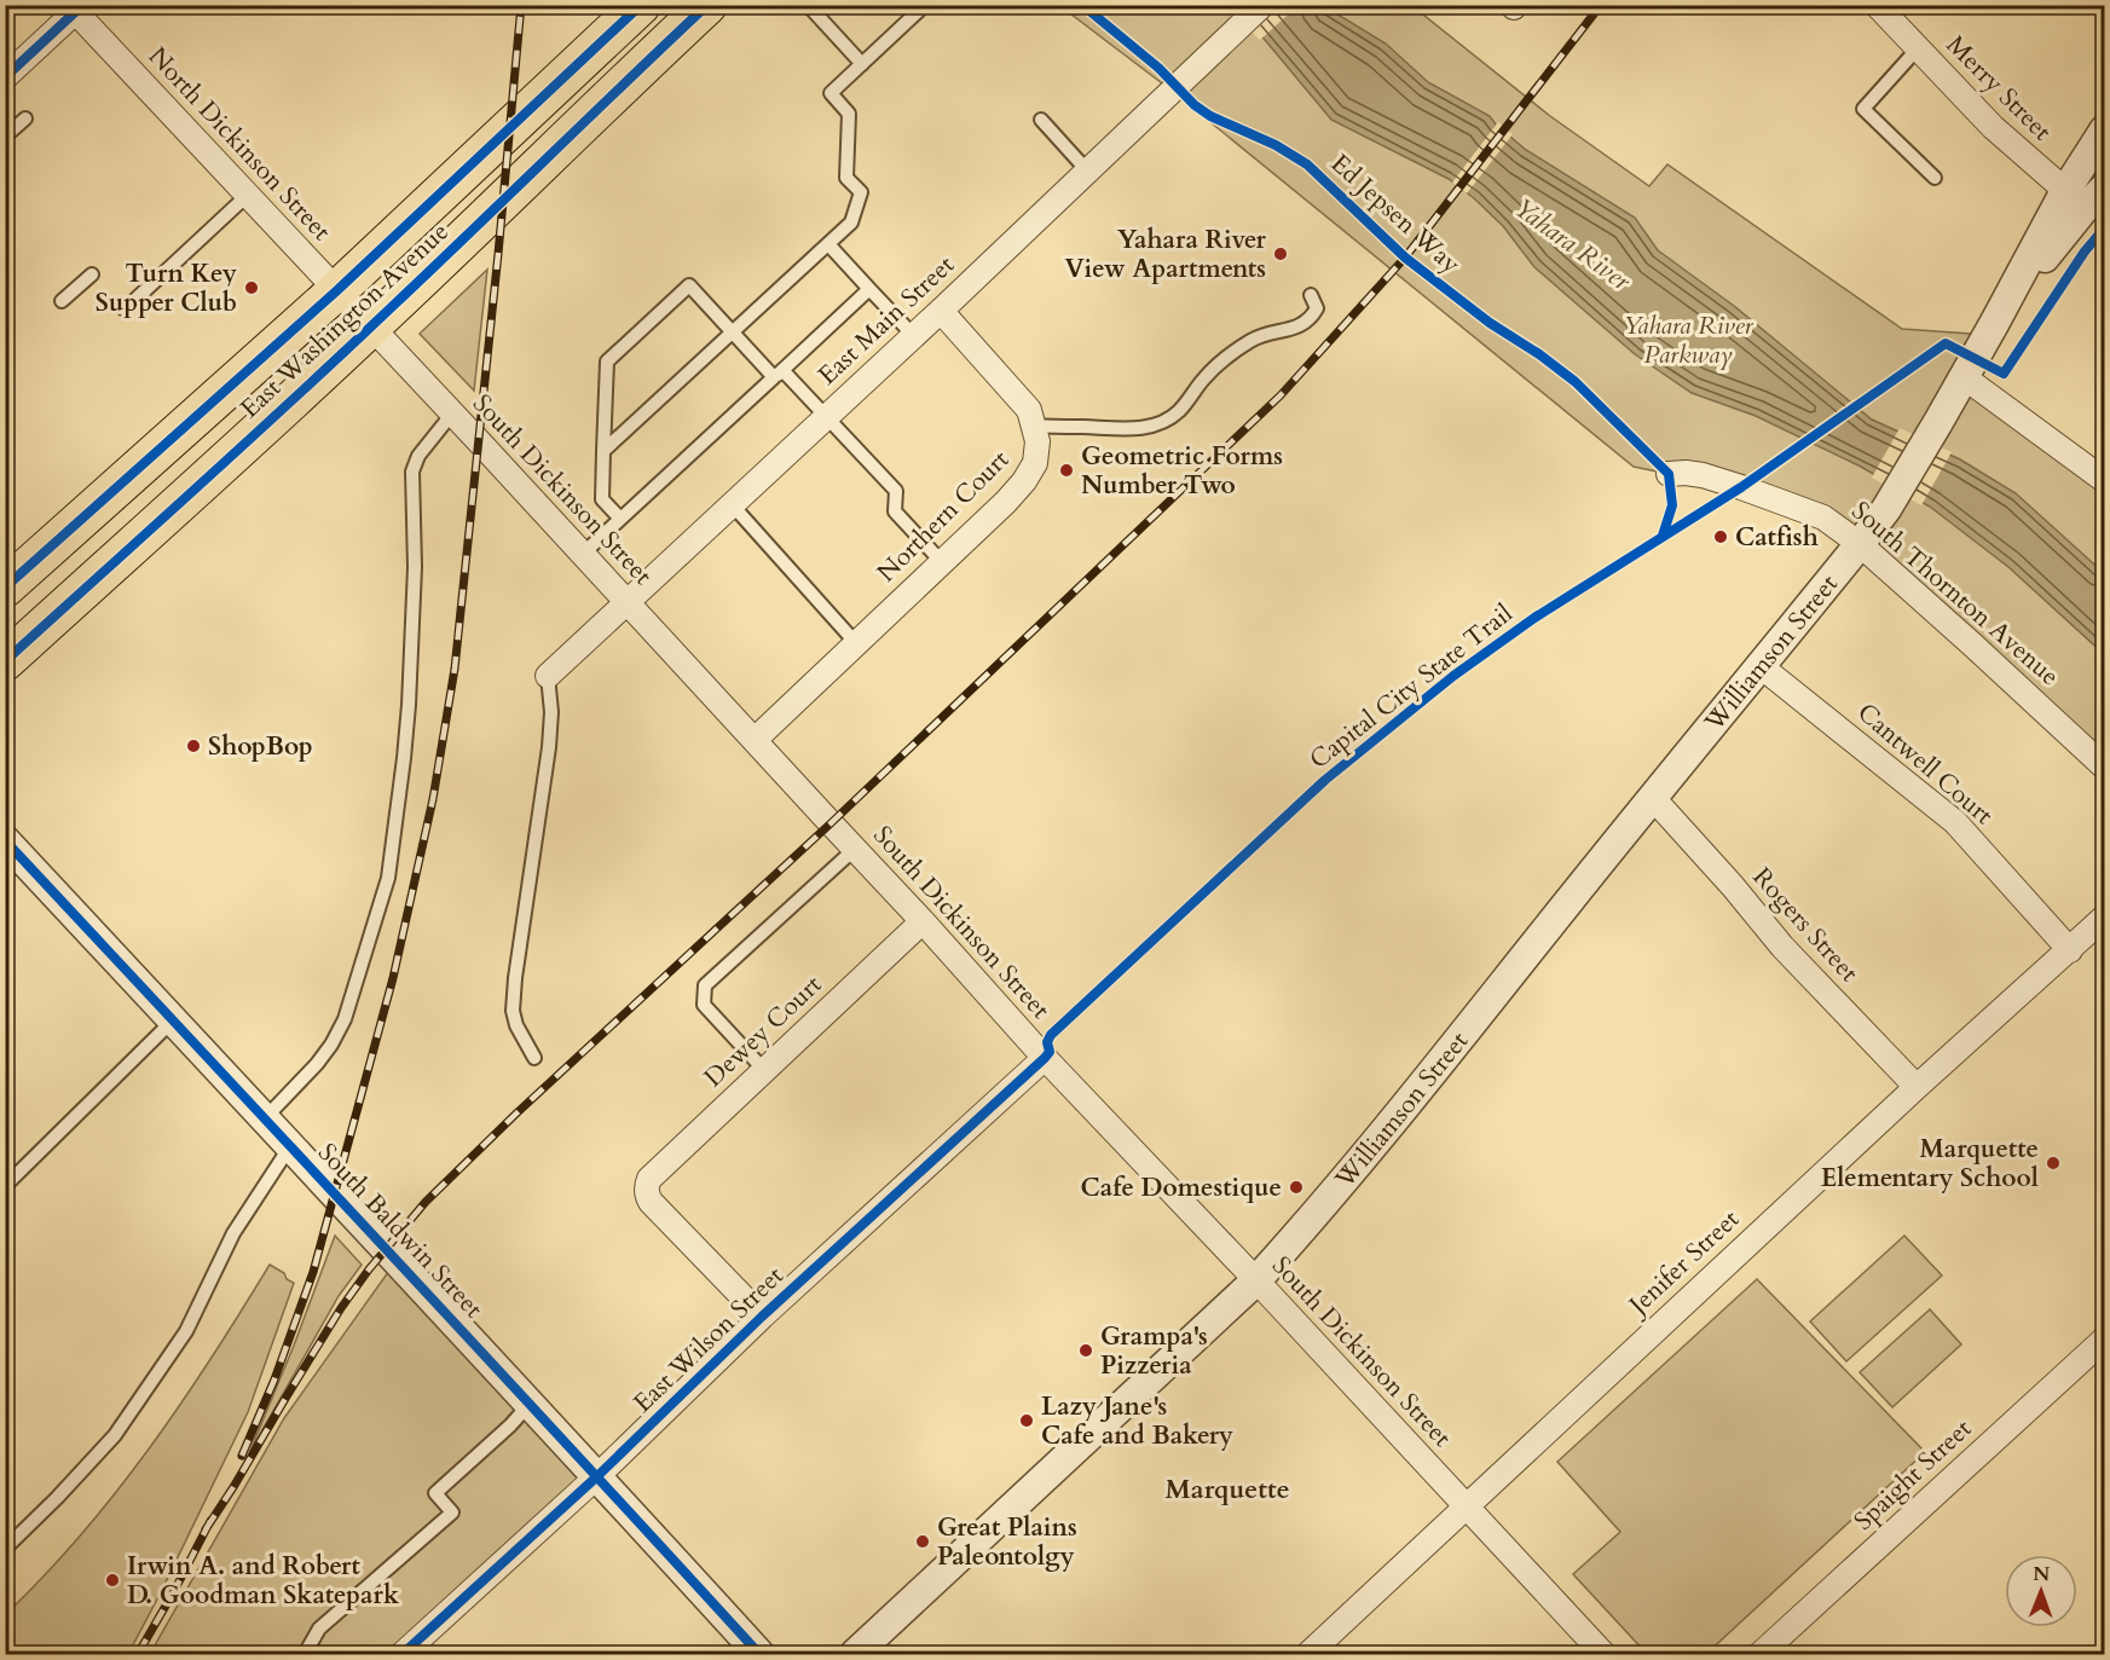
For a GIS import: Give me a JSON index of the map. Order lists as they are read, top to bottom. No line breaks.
{"streets":{"main road":["East Washington Avenue"],"street":["Merry Street","North Dickinson Street","East Main Street","South Dickinson Street","Northern Court","South Thornton Avenue","Williamson Street","Cantwell Court","Rogers Street","Dewey Court","South Baldwin Street","Jenifer Street","East Wilson Street","Spaight Street"],"cycle path":["Ed Jepsen Way","Capital City State Trail"]},"crossings":[["Merry Street","Williamson Street"],["North Dickinson Street","East Washington Avenue"],["North Dickinson Street","South Dickinson Street"],["East Washington Avenue","South Dickinson Street"],["East Main Street","South Dickinson Street"],["East Main Street","Northern Court"],["South Dickinson Street","Northern Court"],["South Dickinson Street","Williamson Street"],["South Dickinson Street","Dewey Court"],["South Dickinson Street","Jenifer Street"],["South Dickinson Street","East Wilson Street"],["South Thornton Avenue","Williamson Street"],["Williamson Street","Cantwell Court"],["Williamson Street","Rogers Street"],["Cantwell Court","Jenifer Street"],["Rogers Street","Jenifer Street"],["Dewey Court","East Wilson Street"],["South Baldwin Street","East Wilson Street"]],"districts":["Marquette"],"water":["Yahara River"],"parks":["Yahara River Parkway"],"places":["Yahara River View Apartments","Turn Key Supper Club","Geometric Forms Number Two","Catfish","ShopBop","Marquette Elementary School","Cafe Domestique","Grampa's Pizzeria","Lazy Jane's Cafe and Bakery","Great Plains Paleontolgy","Irwin A. and Robert D. Goodman Skatepark"],"north":"top"}
